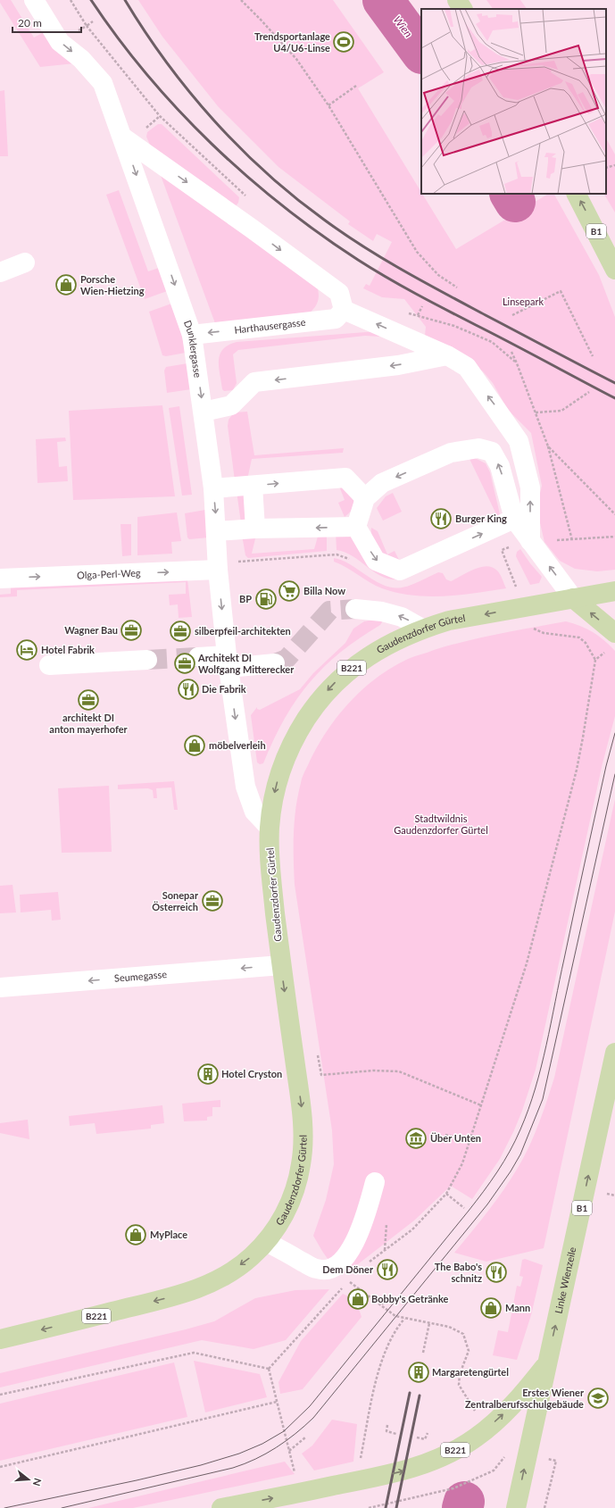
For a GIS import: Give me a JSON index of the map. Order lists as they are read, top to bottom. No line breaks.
{"streets":{"main road":["B1","Gaudenzdorfer Gürtel","B221","Linke Wienzeile"],"street":["Harthausergasse","Dunklergasse","Olga-Perl-Weg","Seumegasse"]},"crossings":[["Harthausergasse","Dunklergasse"],["Dunklergasse","Olga-Perl-Weg"],["Gaudenzdorfer Gürtel","Seumegasse"],["B221","Linke Wienzeile"]],"one_way":["Dunklergasse","Gaudenzdorfer Gürtel","Seumegasse","Linke Wienzeile"],"water":["Wien"],"parks":["Linsepark","Stadtwildnis Gaudenzdorfer Gürtel"],"places":{"sports":["Trendsportanlage U4/U6-Linse"],"shop":["Porsche Wien-Hietzing","möbelverleih","MyPlace","Bobby's Getränke","Mann"],"restaurant":["Burger King","Die Fabrik","Dem Döner","The Babo's schnitz"],"supermarket":["Billa Now"],"fuel station":["BP"],"office":["Wagner Bau","silberpfeil-architekten","Architekt DI Wolfgang Mitterecker","architekt DI anton mayerhofer","Sonepar Österreich"],"hotel":["Hotel Fabrik"],"building":["Hotel Cryston","Margaretengürtel"],"museum":["Über Unten"],"school or university":["Erstes Wiener Zentralberufsschulgebäude"]},"scale_bar":"20 m","north":"right"}
